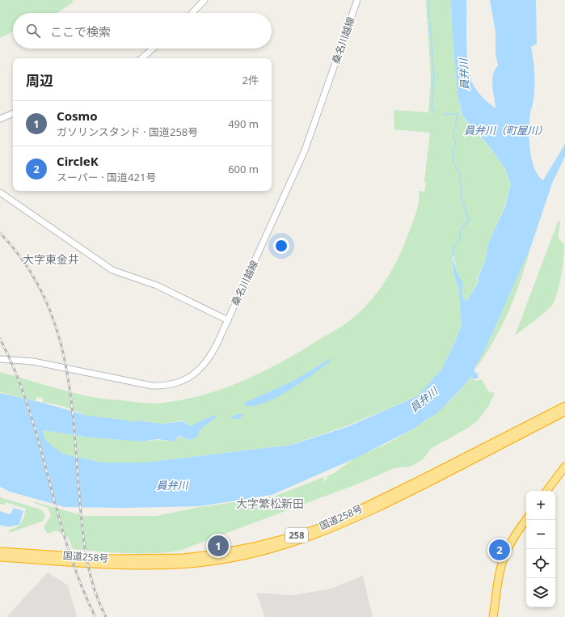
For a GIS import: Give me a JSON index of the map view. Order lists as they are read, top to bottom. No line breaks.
{"streets":{"highway":["国道258号","258"],"main road":["桑名川越線"]},"districts":["大字東金井","大字繁松新田"],"water":["員弁川","員弁川（町屋川）"],"page":{"search":"ここで検索","heading":["周辺","2件"],"list":[{"mark":"1","name":"Cosmo","note":"ガソリンスタンド · 国道258号","value":"490 m"},{"mark":"2","name":"CircleK","note":"スーパー · 国道421号","value":"600 m"}],"map_buttons":["+","−"],"pins":["1","2"]}}
